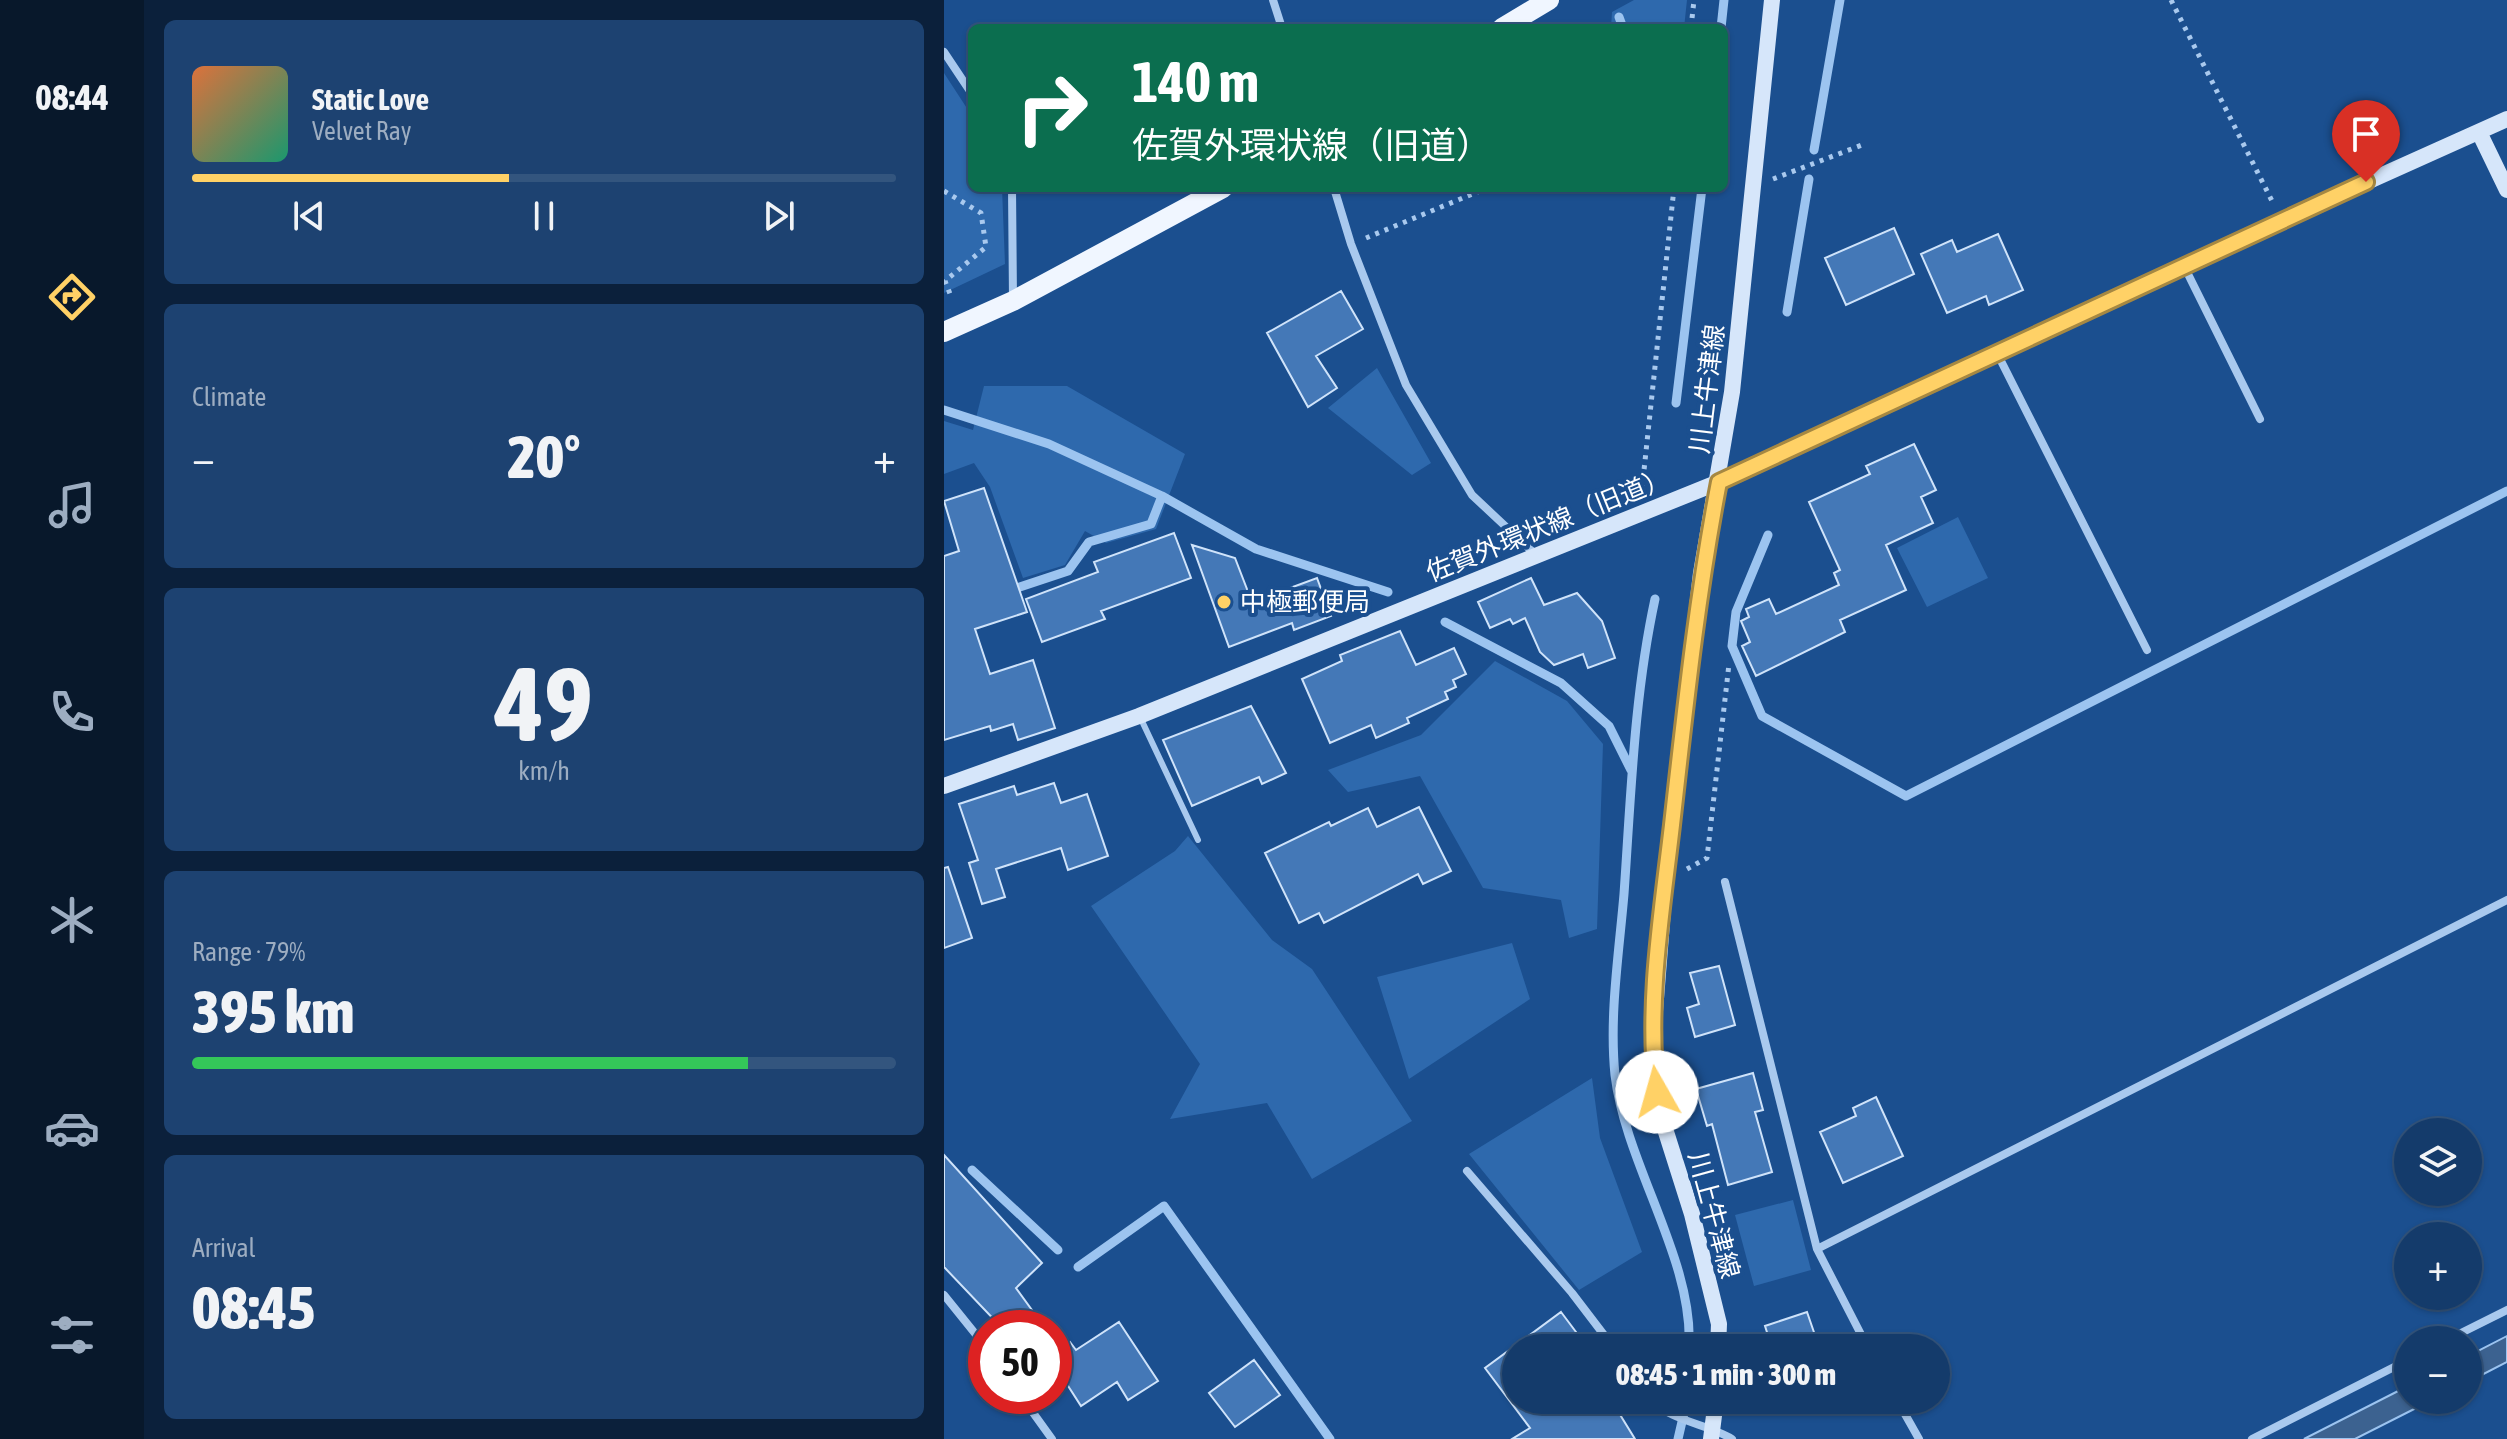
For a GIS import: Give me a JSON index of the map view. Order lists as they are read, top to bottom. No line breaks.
{"streets":{"street":["川上牛津線","佐賀外環状線（旧道）"]},"crossings":[["川上牛津線","佐賀外環状線（旧道）"]],"places":["中極郵便局"],"page":{"tabs":"08:44","turn":["140 m","佐賀外環状線（旧道）"],"song":["Static Love","Velvet Ray"],"tile":["Climate",["49","km/h"],["Range · 79%","395 km"],["Arrival","08:45"]],"heat":["−","20°","+"],"map_buttons":["+","−"],"limit":"50","trip":"08:45 · 1 min · 300 m"}}
